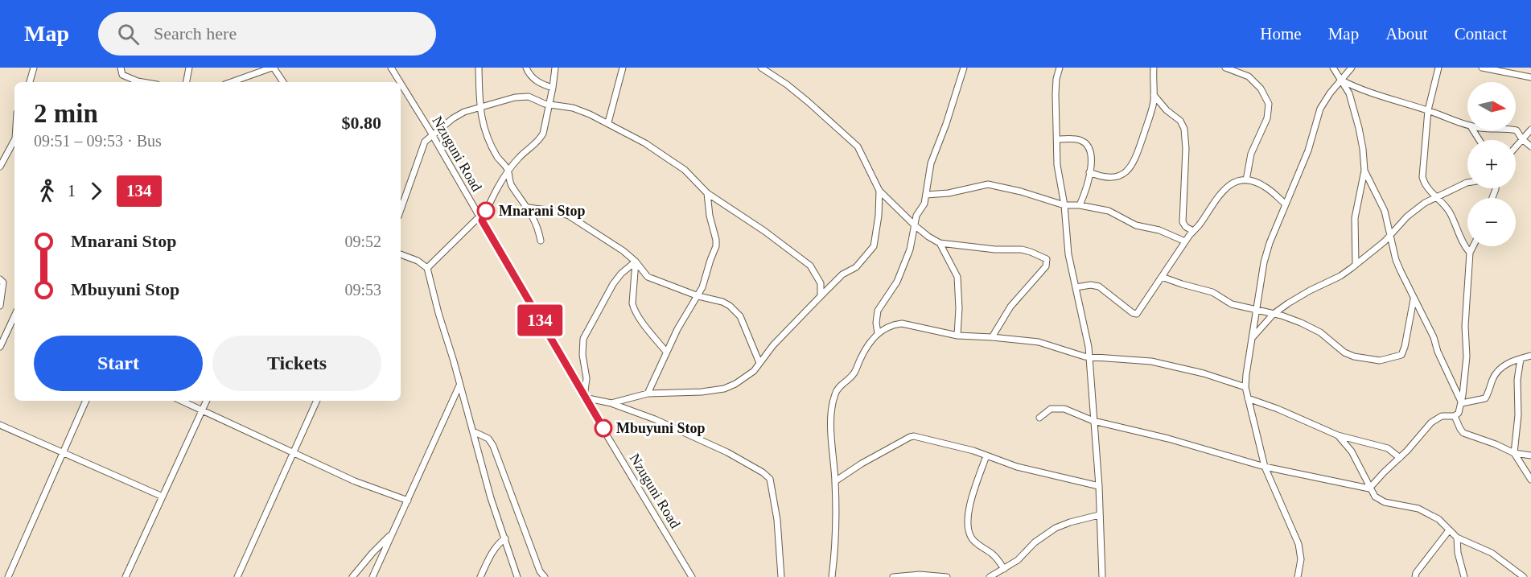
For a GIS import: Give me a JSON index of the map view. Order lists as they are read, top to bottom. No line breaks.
{"streets":{"street":["Nzuguni Road"]},"places":["Mnarani Stop","Mbuyuni Stop"],"lines":["bus line 134"],"north":"right","page":{"header":"Map","search":"Search here","nav":["Home","Map","About","Contact"],"on_map":"134","map_buttons":["+","−"],"heading":["2 min","09:51 – 09:53 · Bus","$0.80"],"legs":["1","134"],"list":[{"name":"Mnarani Stop","value":"09:52"},{"name":"Mbuyuni Stop","value":"09:53"}],"buttons":["Start","Tickets"]}}
